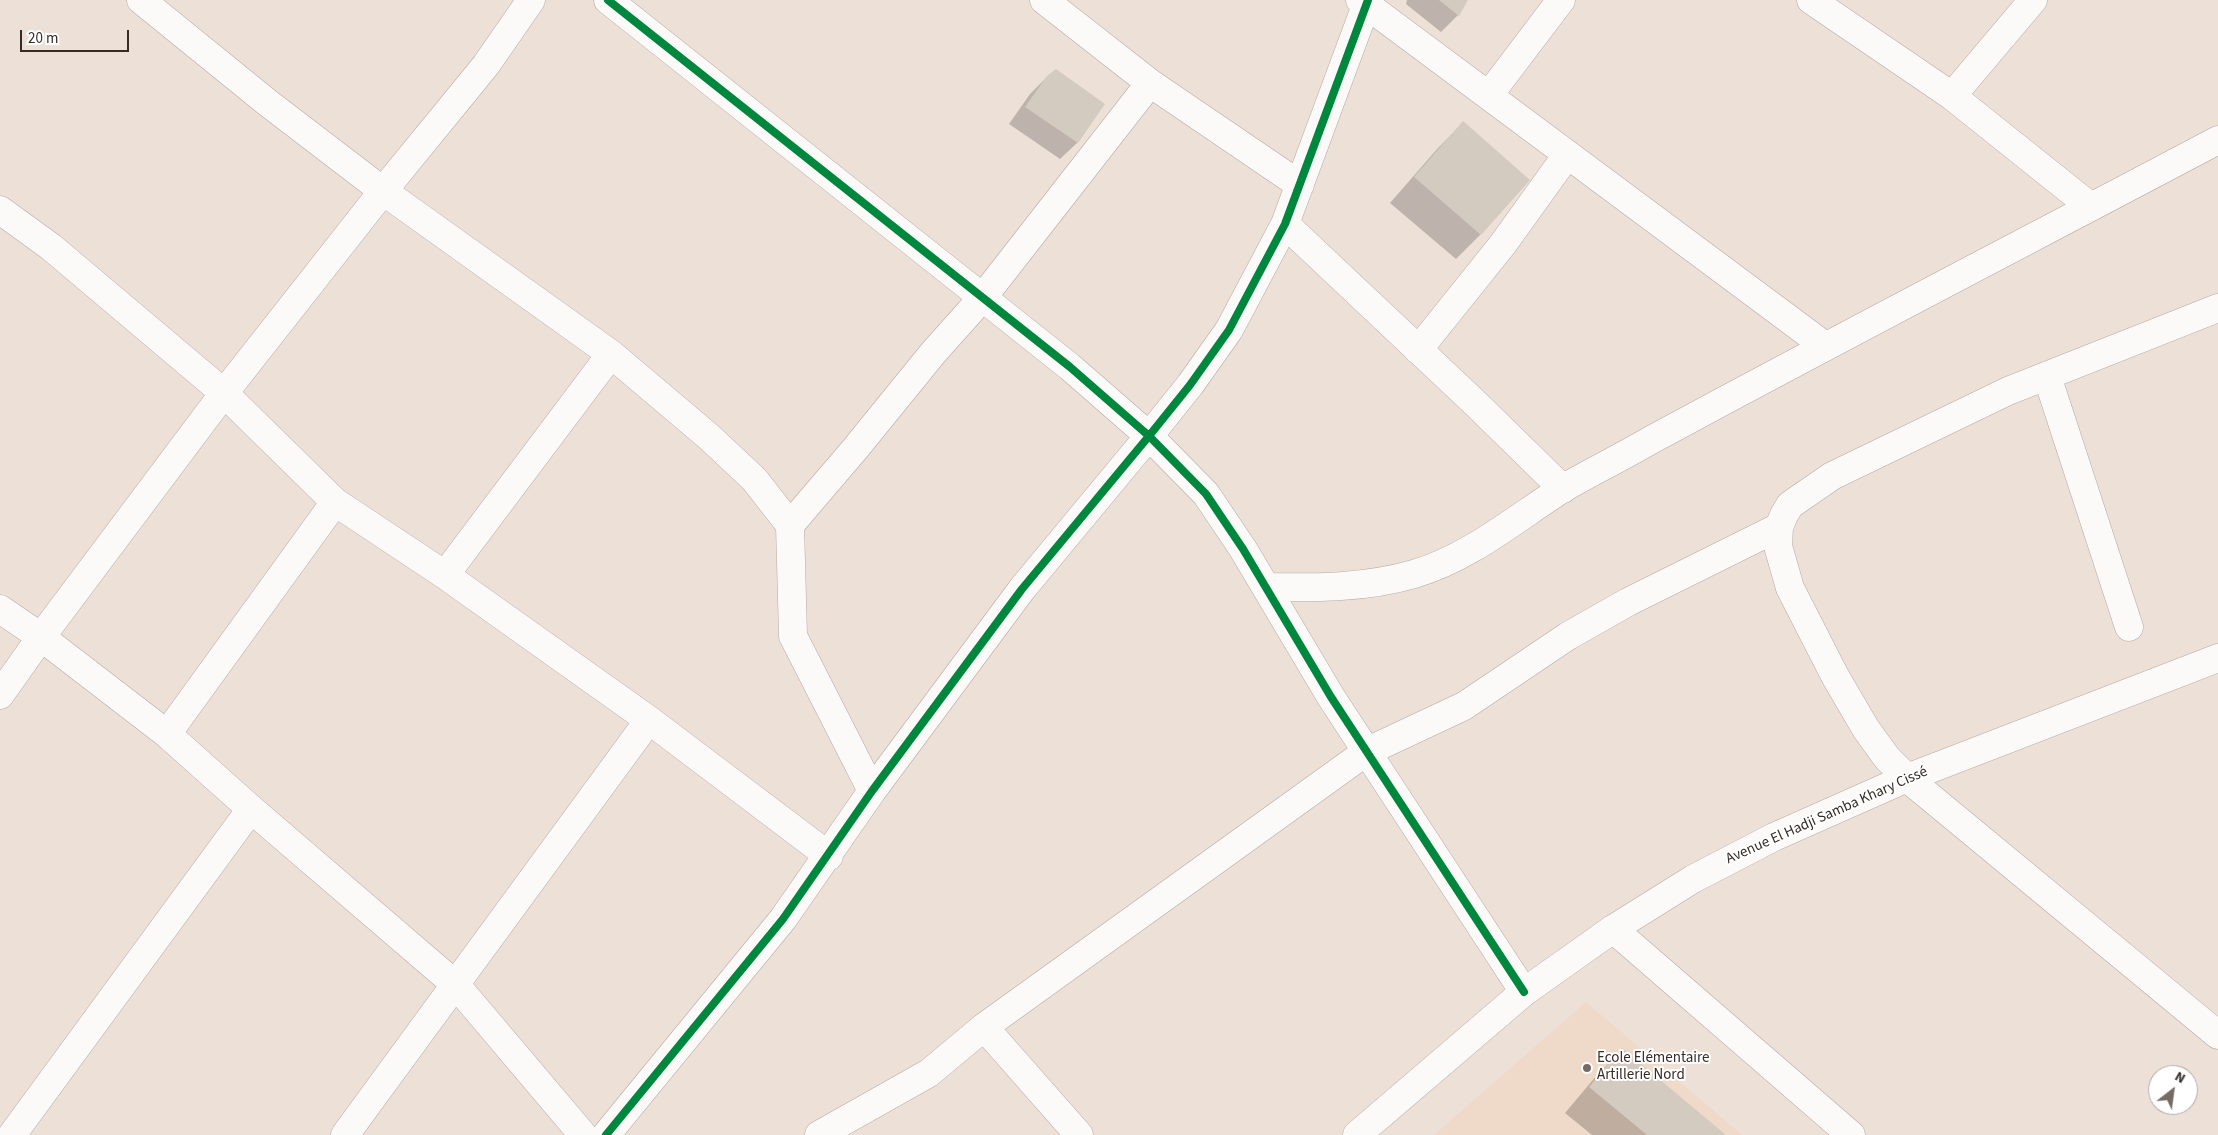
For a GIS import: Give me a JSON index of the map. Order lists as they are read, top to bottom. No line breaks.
{"streets":{"street":["Avenue El Hadji Samba Khary Cissé"]},"places":["Ecole Elémentaire Artillerie Nord"],"scale_bar":"20 m","north":"top right"}
